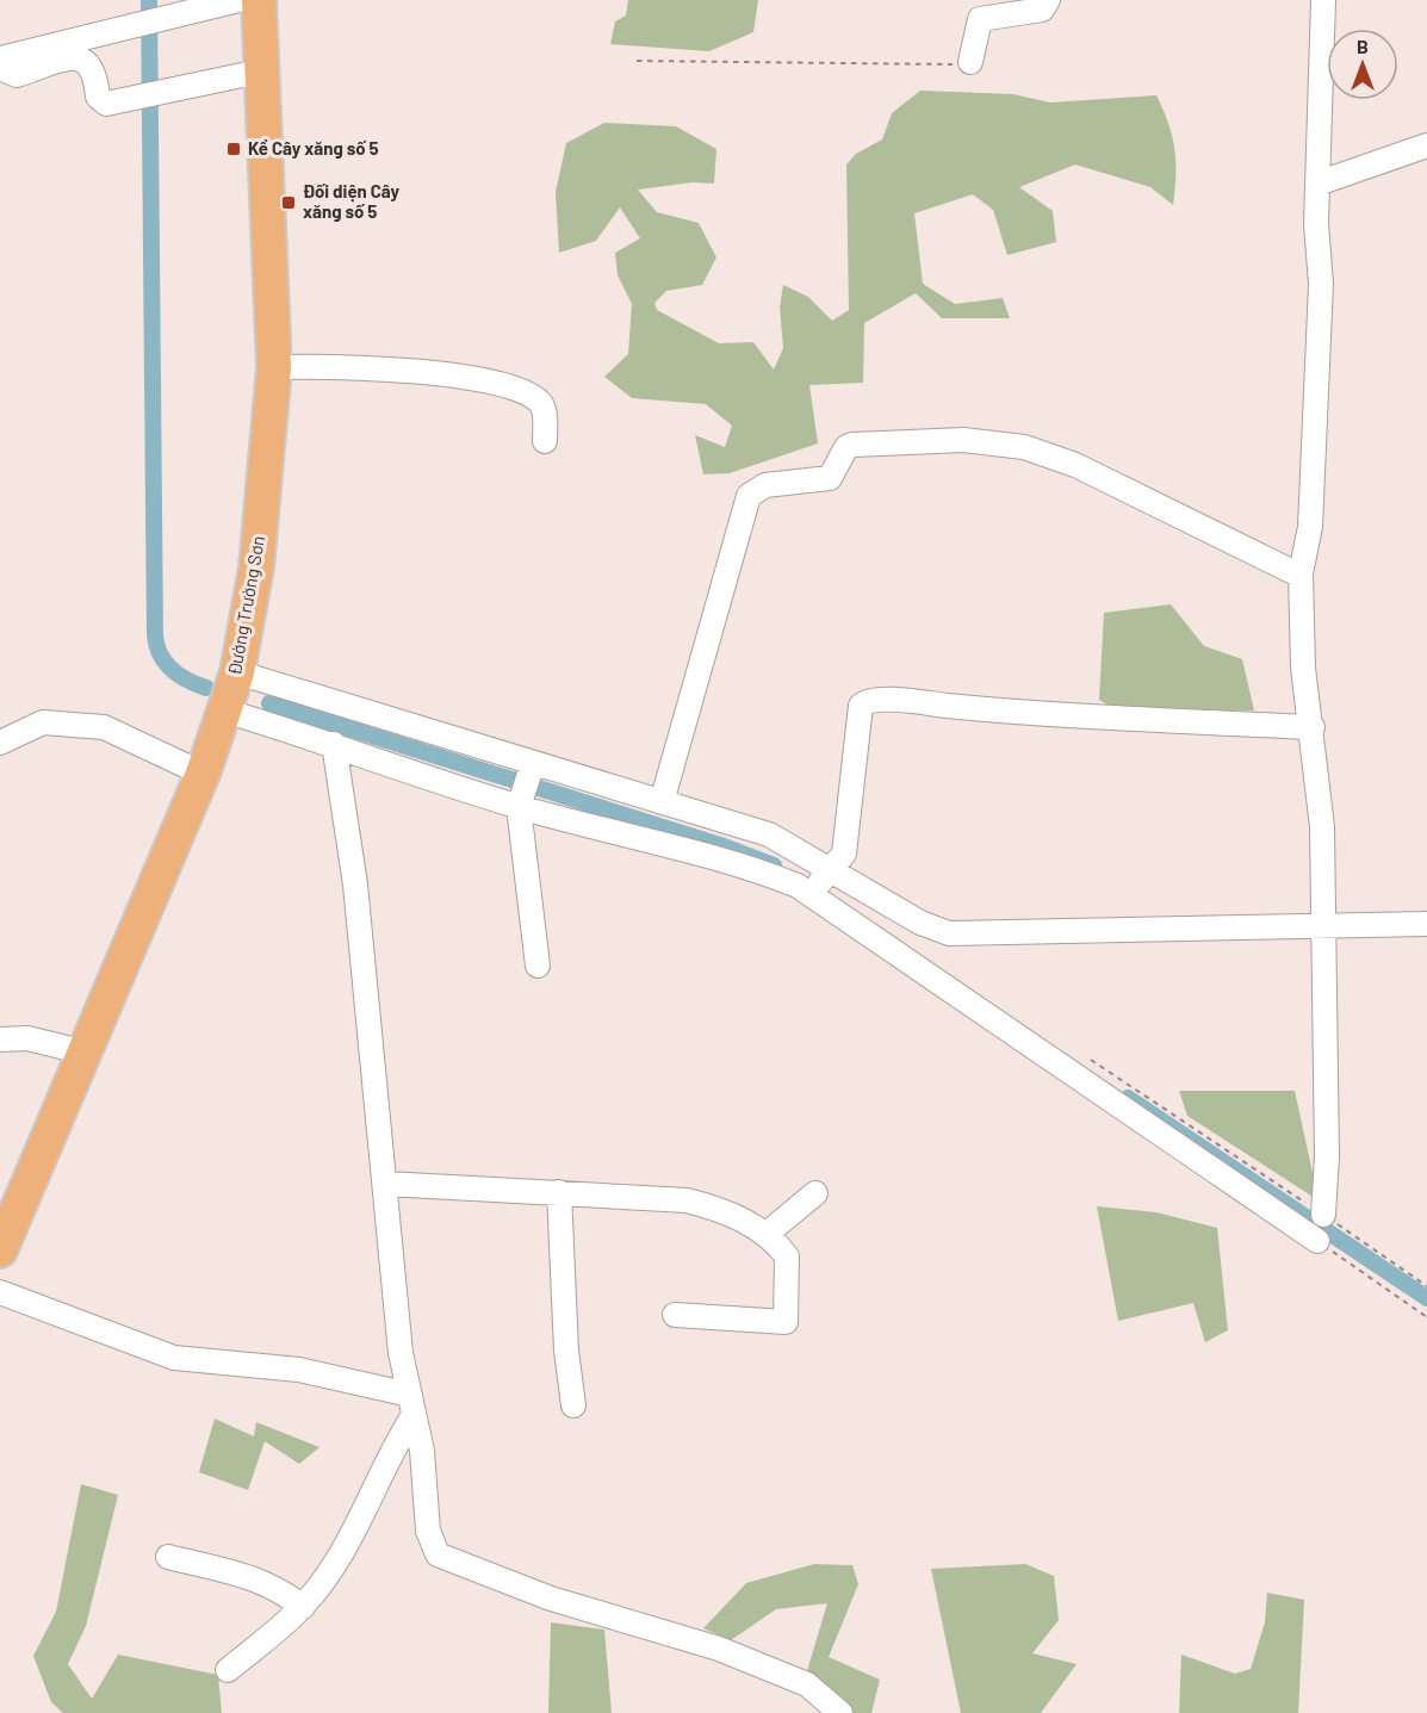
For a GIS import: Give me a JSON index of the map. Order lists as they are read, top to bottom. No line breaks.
{"streets":{"highway":["Đường Trường Sơn"]},"places":{"transit":["Kề Cây xăng số 5","Đối diện Cây xăng số 5"]},"north":"top"}
